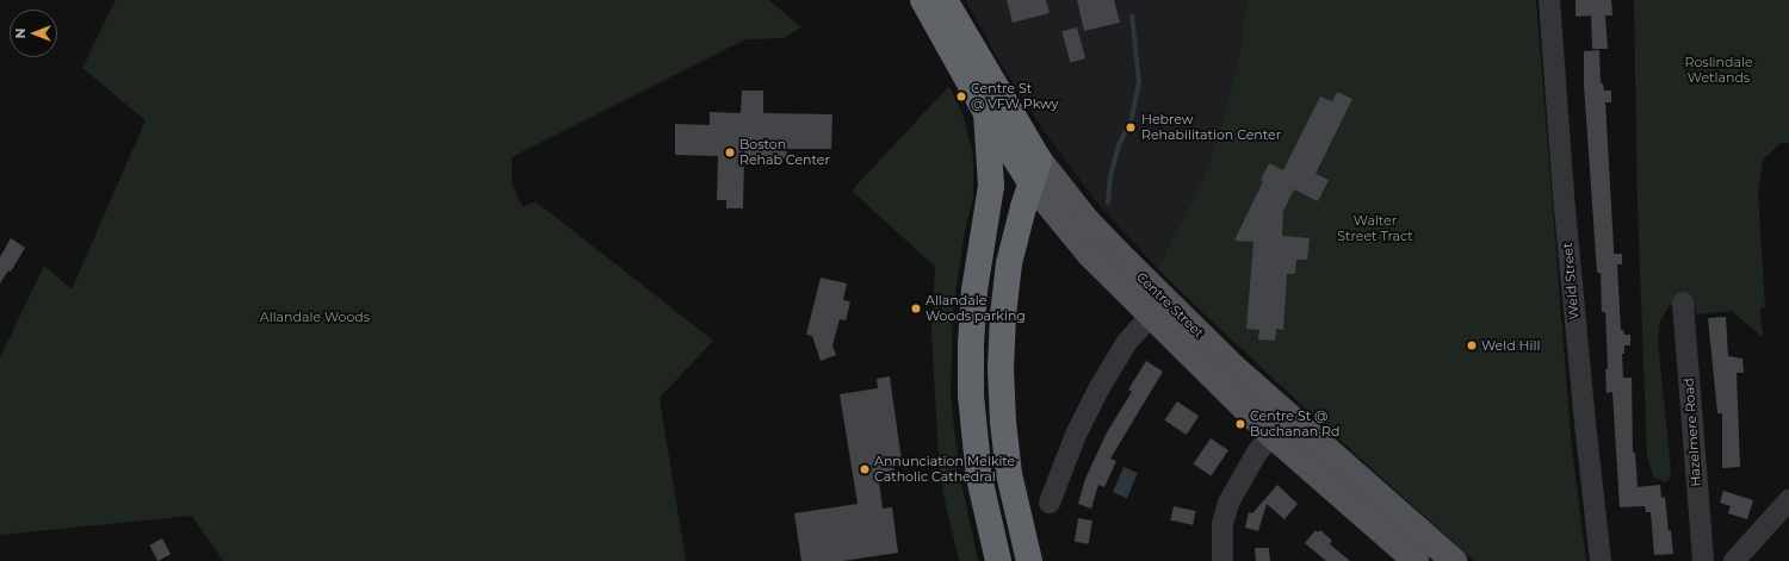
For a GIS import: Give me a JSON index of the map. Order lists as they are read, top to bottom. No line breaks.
{"streets":{"highway":["Centre Street"],"street":["Weld Street","Hazelmere Road"]},"parks":["Roslindale Wetlands","Walter Street Tract","Allandale Woods"],"places":["Centre St @ VFW Pkwy","Hebrew Rehabilitation Center","Boston Rehab Center","Allandale Woods parking","Weld Hill","Centre St @ Buchanan Rd","Annunciation Melkite Catholic Cathedral"],"north":"left"}
